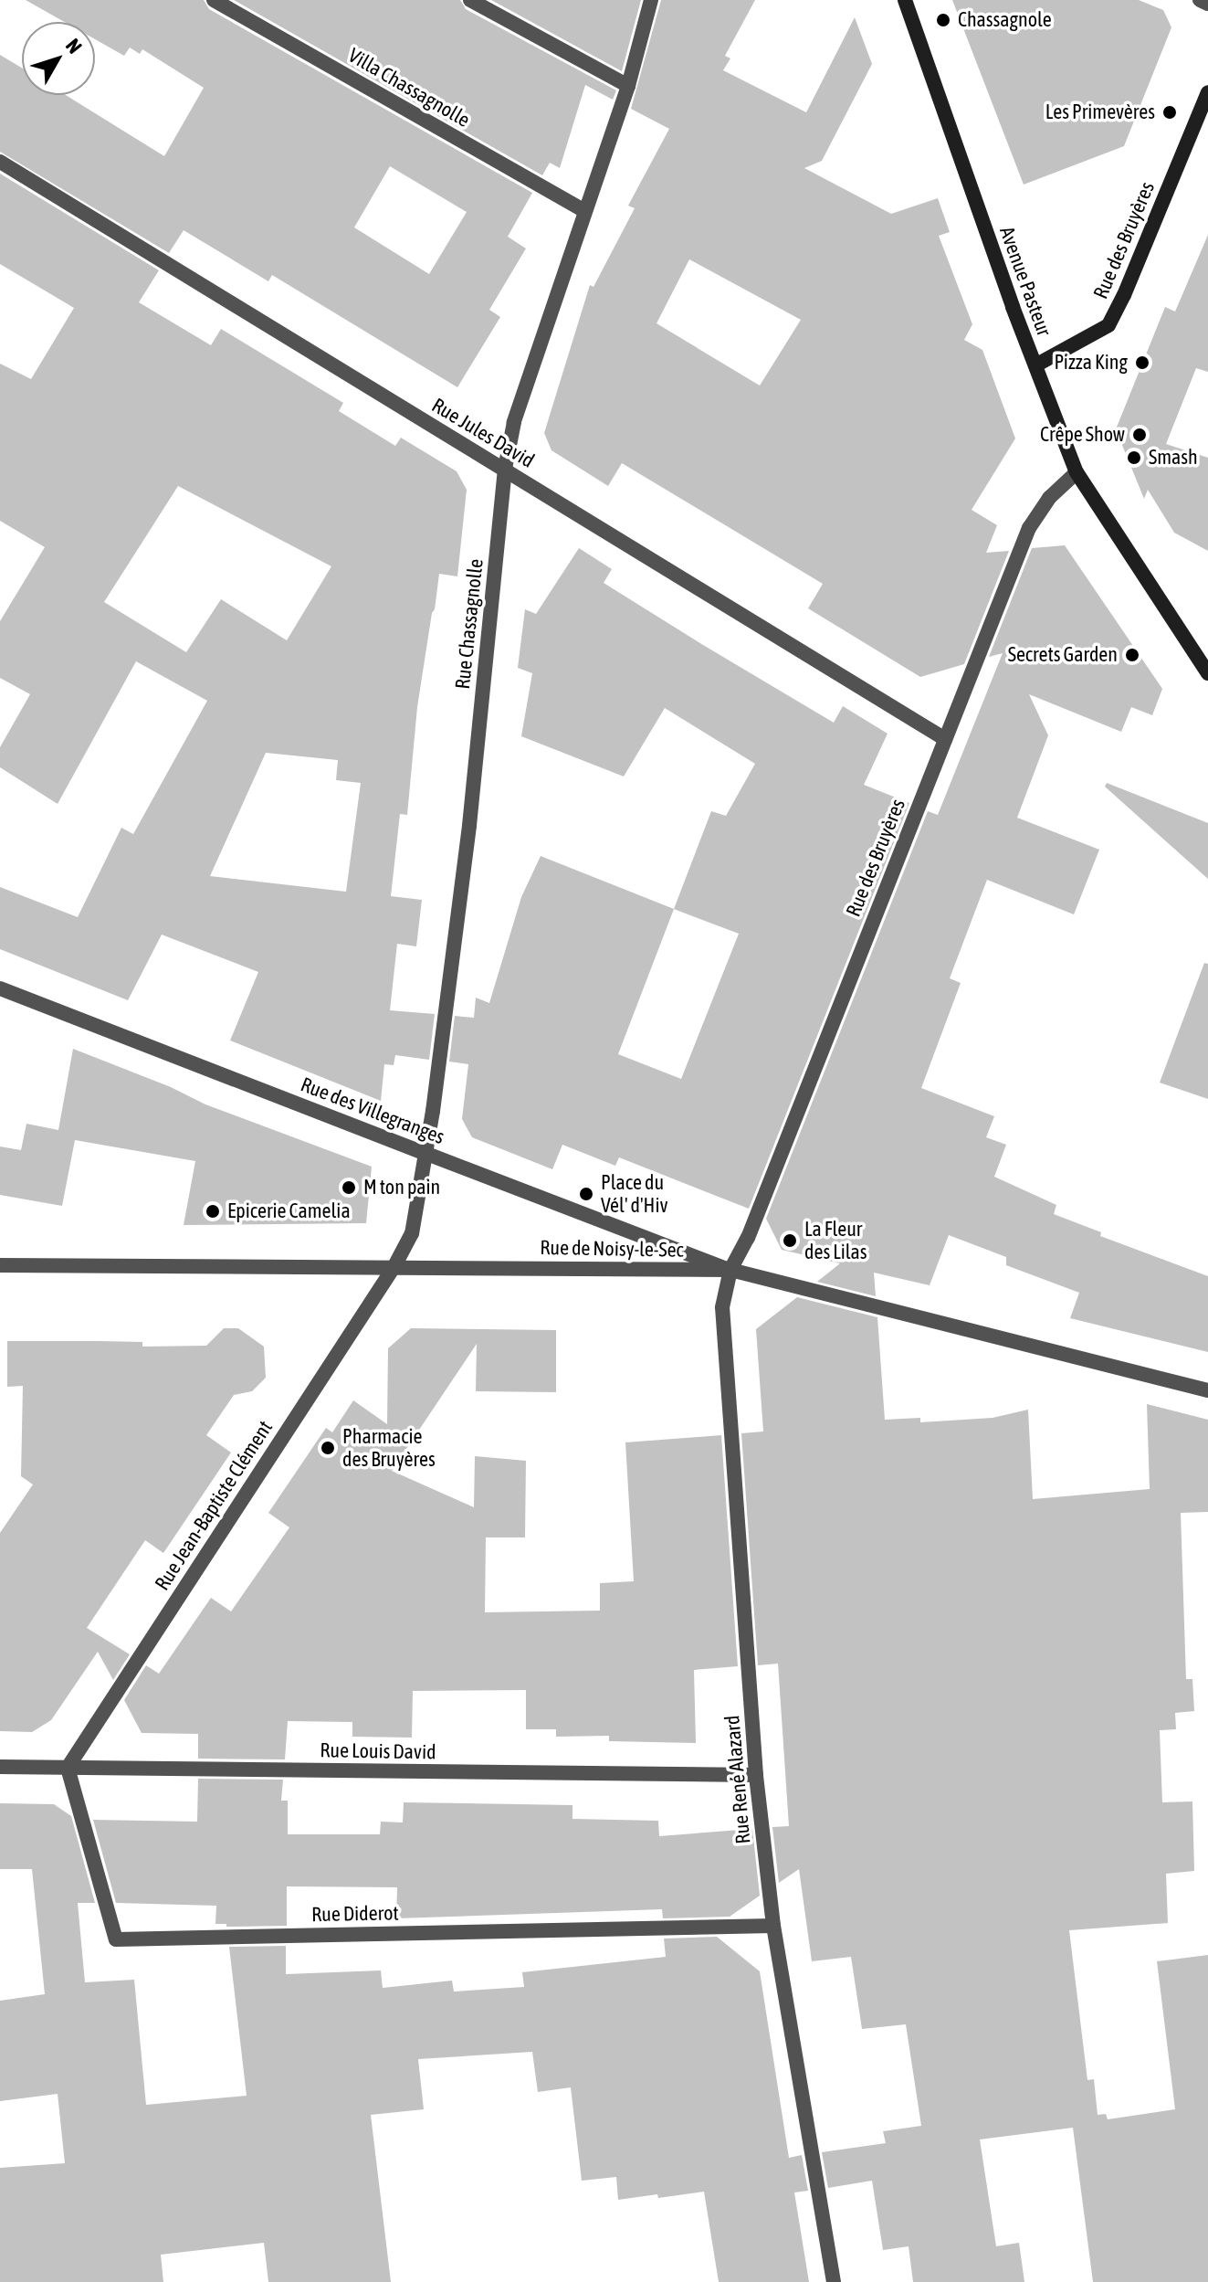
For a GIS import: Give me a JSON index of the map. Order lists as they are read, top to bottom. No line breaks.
{"streets":{"main road":["Rue des Bruyères","Avenue Pasteur"],"street":["Villa Chassagnolle","Rue Jules David","Rue Chassagnolle","Rue des Villegranges","Rue de Noisy-le-Sec","Rue Jean-Baptiste Clément","Rue Louis David","Rue René Alazard","Rue Diderot"]},"crossings":[["Villa Chassagnolle","Rue Chassagnolle"],["Rue des Bruyères","Avenue Pasteur"],["Rue des Bruyères","Rue Jules David"],["Rue des Bruyères","Rue des Villegranges"],["Rue des Bruyères","Rue de Noisy-le-Sec"],["Rue des Bruyères","Rue René Alazard"],["Rue Jules David","Rue Chassagnolle"],["Rue Chassagnolle","Rue des Villegranges"],["Rue Chassagnolle","Rue de Noisy-le-Sec"],["Rue Chassagnolle","Rue Jean-Baptiste Clément"],["Rue des Villegranges","Rue de Noisy-le-Sec"],["Rue des Villegranges","Rue René Alazard"],["Rue de Noisy-le-Sec","Rue Jean-Baptiste Clément"],["Rue de Noisy-le-Sec","Rue René Alazard"],["Rue Jean-Baptiste Clément","Rue Louis David"],["Rue Jean-Baptiste Clément","Rue Diderot"],["Rue Louis David","Rue René Alazard"],["Rue Louis David","Rue Diderot"],["Rue René Alazard","Rue Diderot"]],"places":["Chassagnole","Les Primevères","Pizza King","Crêpe Show","Smash","Secrets Garden","M ton pain","Place du Vél' d'Hiv","Epicerie Camelia","La Fleur des Lilas","Pharmacie des Bruyères"],"north":"top right"}
